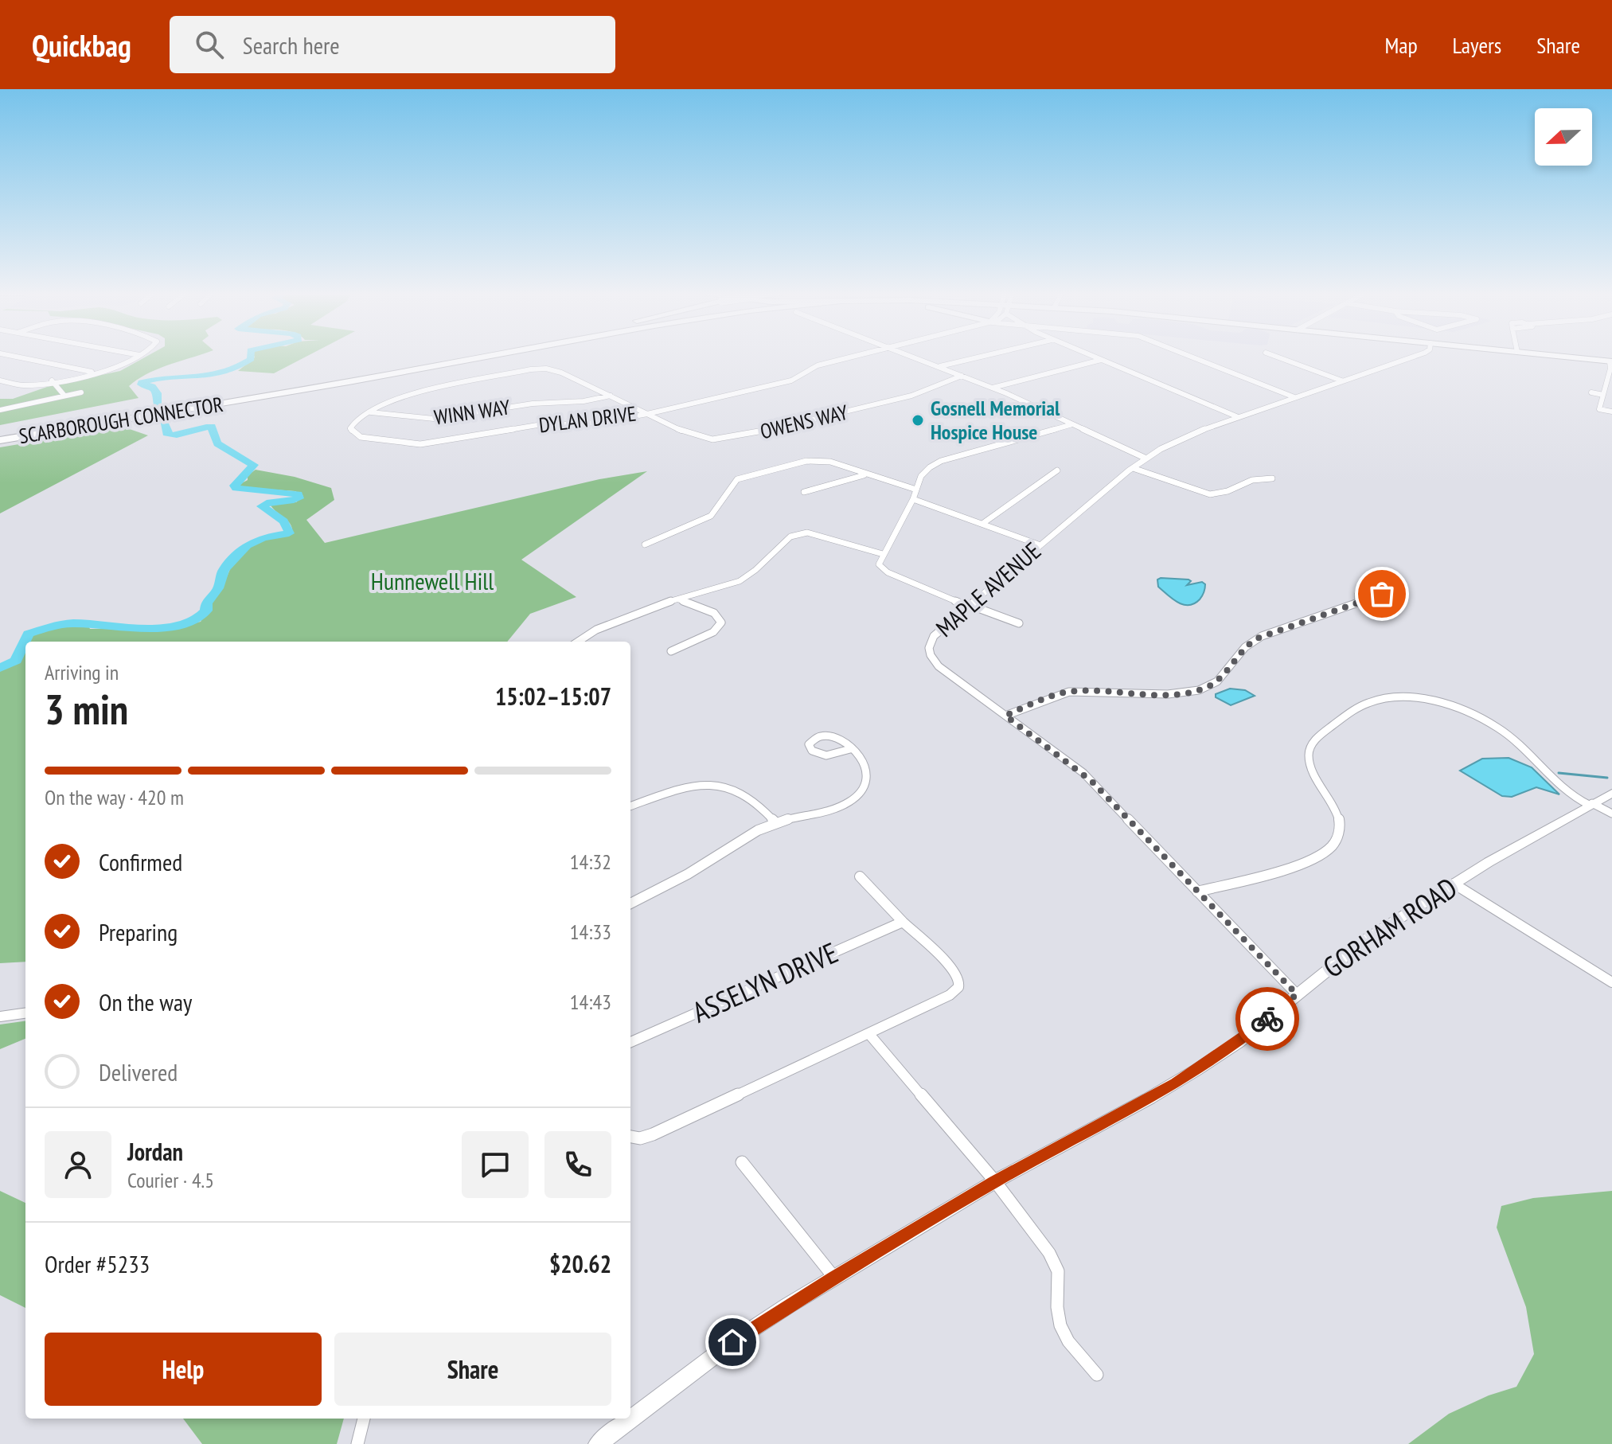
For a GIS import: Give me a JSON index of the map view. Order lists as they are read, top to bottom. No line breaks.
{"streets":{"highway":["SCARBOROUGH CONNECTOR"],"main road":["GORHAM ROAD"],"street":["WINN WAY","DYLAN DRIVE","OWENS WAY","MAPLE AVENUE","ASSELYN DRIVE"]},"crossings":[["WINN WAY","DYLAN DRIVE"],["DYLAN DRIVE","OWENS WAY"],["MAPLE AVENUE","GORHAM ROAD"]],"parks":["Hunnewell Hill"],"places":["Gosnell Memorial Hospice House"],"north":"left","page":{"header":"Quickbag","search":"Search here","nav":["Map","Layers","Share"],"heading":["3 min","Arriving in","15:02–15:07"],"panel":["Jordan","Courier · 4.5","Order #5233","$20.62"],"bar":"On the way · 420 m","list":[["Confirmed","14:32"],["Preparing","14:33"],["On the way","14:43"],"Delivered"],"buttons":["Help","Share"]}}
